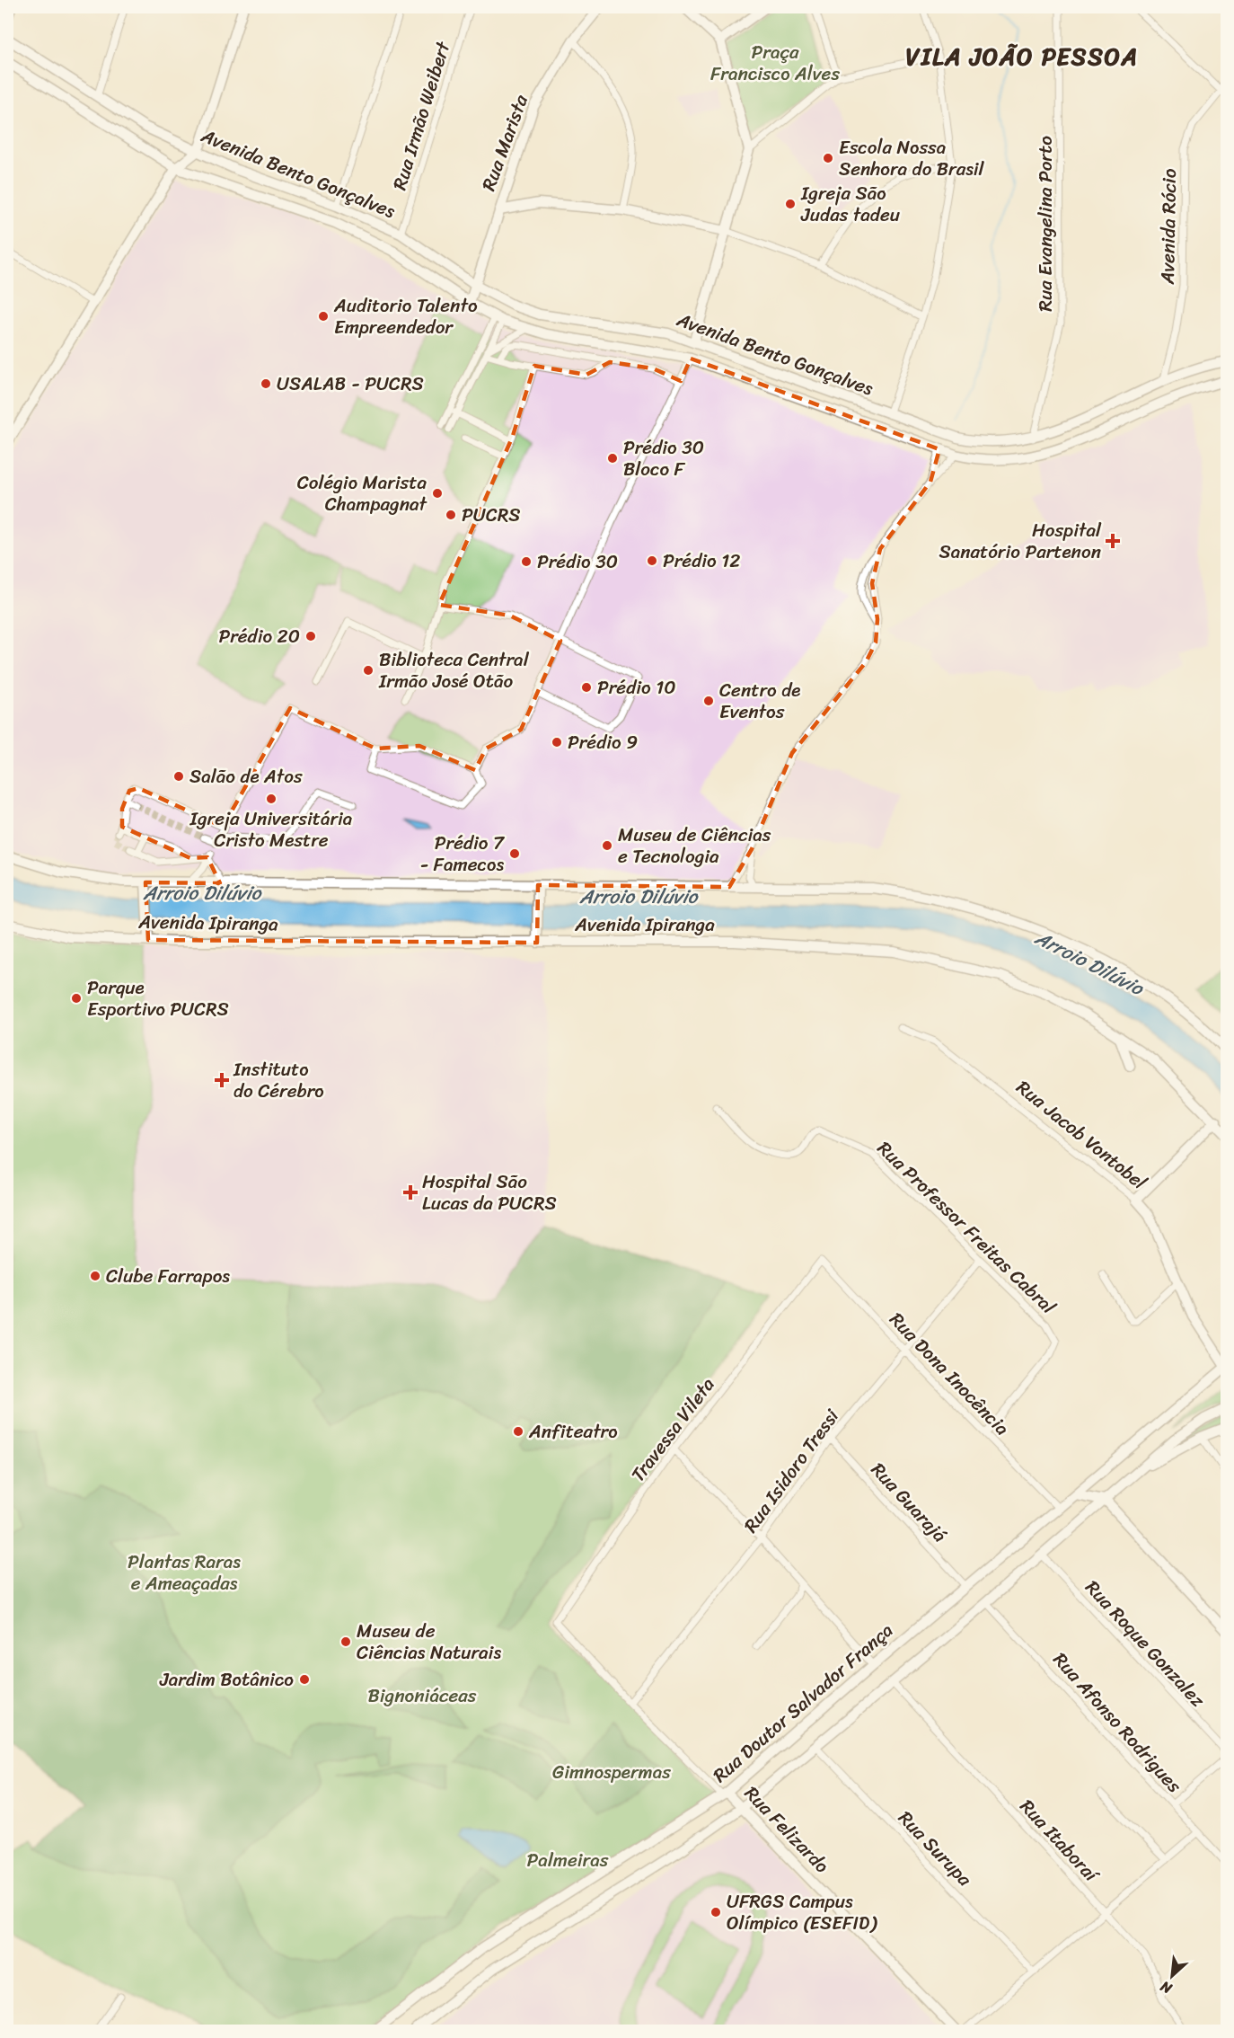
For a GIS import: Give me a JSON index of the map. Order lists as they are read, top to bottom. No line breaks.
{"streets":{"main road":["Rua Marista","Avenida Bento Gonçalves","Avenida Ipiranga","Rua Jacob Vontobel","Rua Doutor Salvador França","Rua Felizardo"],"street":["Rua Irmão Weibert","Rua Evangelina Porto","Avenida Rócio","Rua Professor Freitas Cabral","Rua Dona Inocência","Travessa Vileta","Rua Isidoro Tressi","Rua Guarajá","Rua Roque Gonzalez","Rua Afonso Rodrigues","Rua Itaboraí","Rua Surupa"]},"crossings":[["Rua Irmão Weibert","Avenida Bento Gonçalves"],["Rua Marista","Avenida Bento Gonçalves"],["Avenida Bento Gonçalves","Rua Evangelina Porto"],["Avenida Bento Gonçalves","Avenida Rócio"],["Rua Jacob Vontobel","Rua Doutor Salvador França"],["Rua Professor Freitas Cabral","Rua Dona Inocência"],["Rua Professor Freitas Cabral","Rua Isidoro Tressi"],["Rua Dona Inocência","Travessa Vileta"],["Rua Dona Inocência","Rua Isidoro Tressi"],["Rua Dona Inocência","Rua Doutor Salvador França"],["Travessa Vileta","Rua Felizardo"],["Rua Isidoro Tressi","Rua Guarajá"],["Rua Isidoro Tressi","Rua Felizardo"],["Rua Guarajá","Rua Doutor Salvador França"],["Rua Roque Gonzalez","Rua Doutor Salvador França"],["Rua Doutor Salvador França","Rua Afonso Rodrigues"],["Rua Doutor Salvador França","Rua Felizardo"],["Rua Doutor Salvador França","Rua Itaboraí"],["Rua Doutor Salvador França","Rua Surupa"]],"districts":["VILA JOÃO PESSOA"],"water":["Arroio Dilúvio"],"parks":["Praça Francisco Alves","Plantas Raras e Ameaçadas","Bignoniáceas","Gimnospermas","Palmeiras"],"places":{"other":["Escola Nossa Senhora do Brasil","Igreja São Judas tadeu","Auditorio Talento Empreendedor","USALAB - PUCRS","Prédio 30 Bloco F","Colégio Marista Champagnat","PUCRS","Prédio 12","Prédio 30","Prédio 20","Biblioteca Central Irmão José Otão","Prédio 10","Centro de Eventos","Prédio 9","Salão de Atos","Igreja Universitária Cristo Mestre","Museu de Ciências e Tecnologia","Prédio 7 - Famecos","Parque Esportivo PUCRS","Clube Farrapos","Anfiteatro","Museu de Ciências Naturais","Jardim Botânico","UFRGS Campus Olímpico (ESEFID)"],"health":["Hospital Sanatório Partenon","Instituto do Cérebro","Hospital São Lucas da PUCRS"]},"north":"bottom left"}
